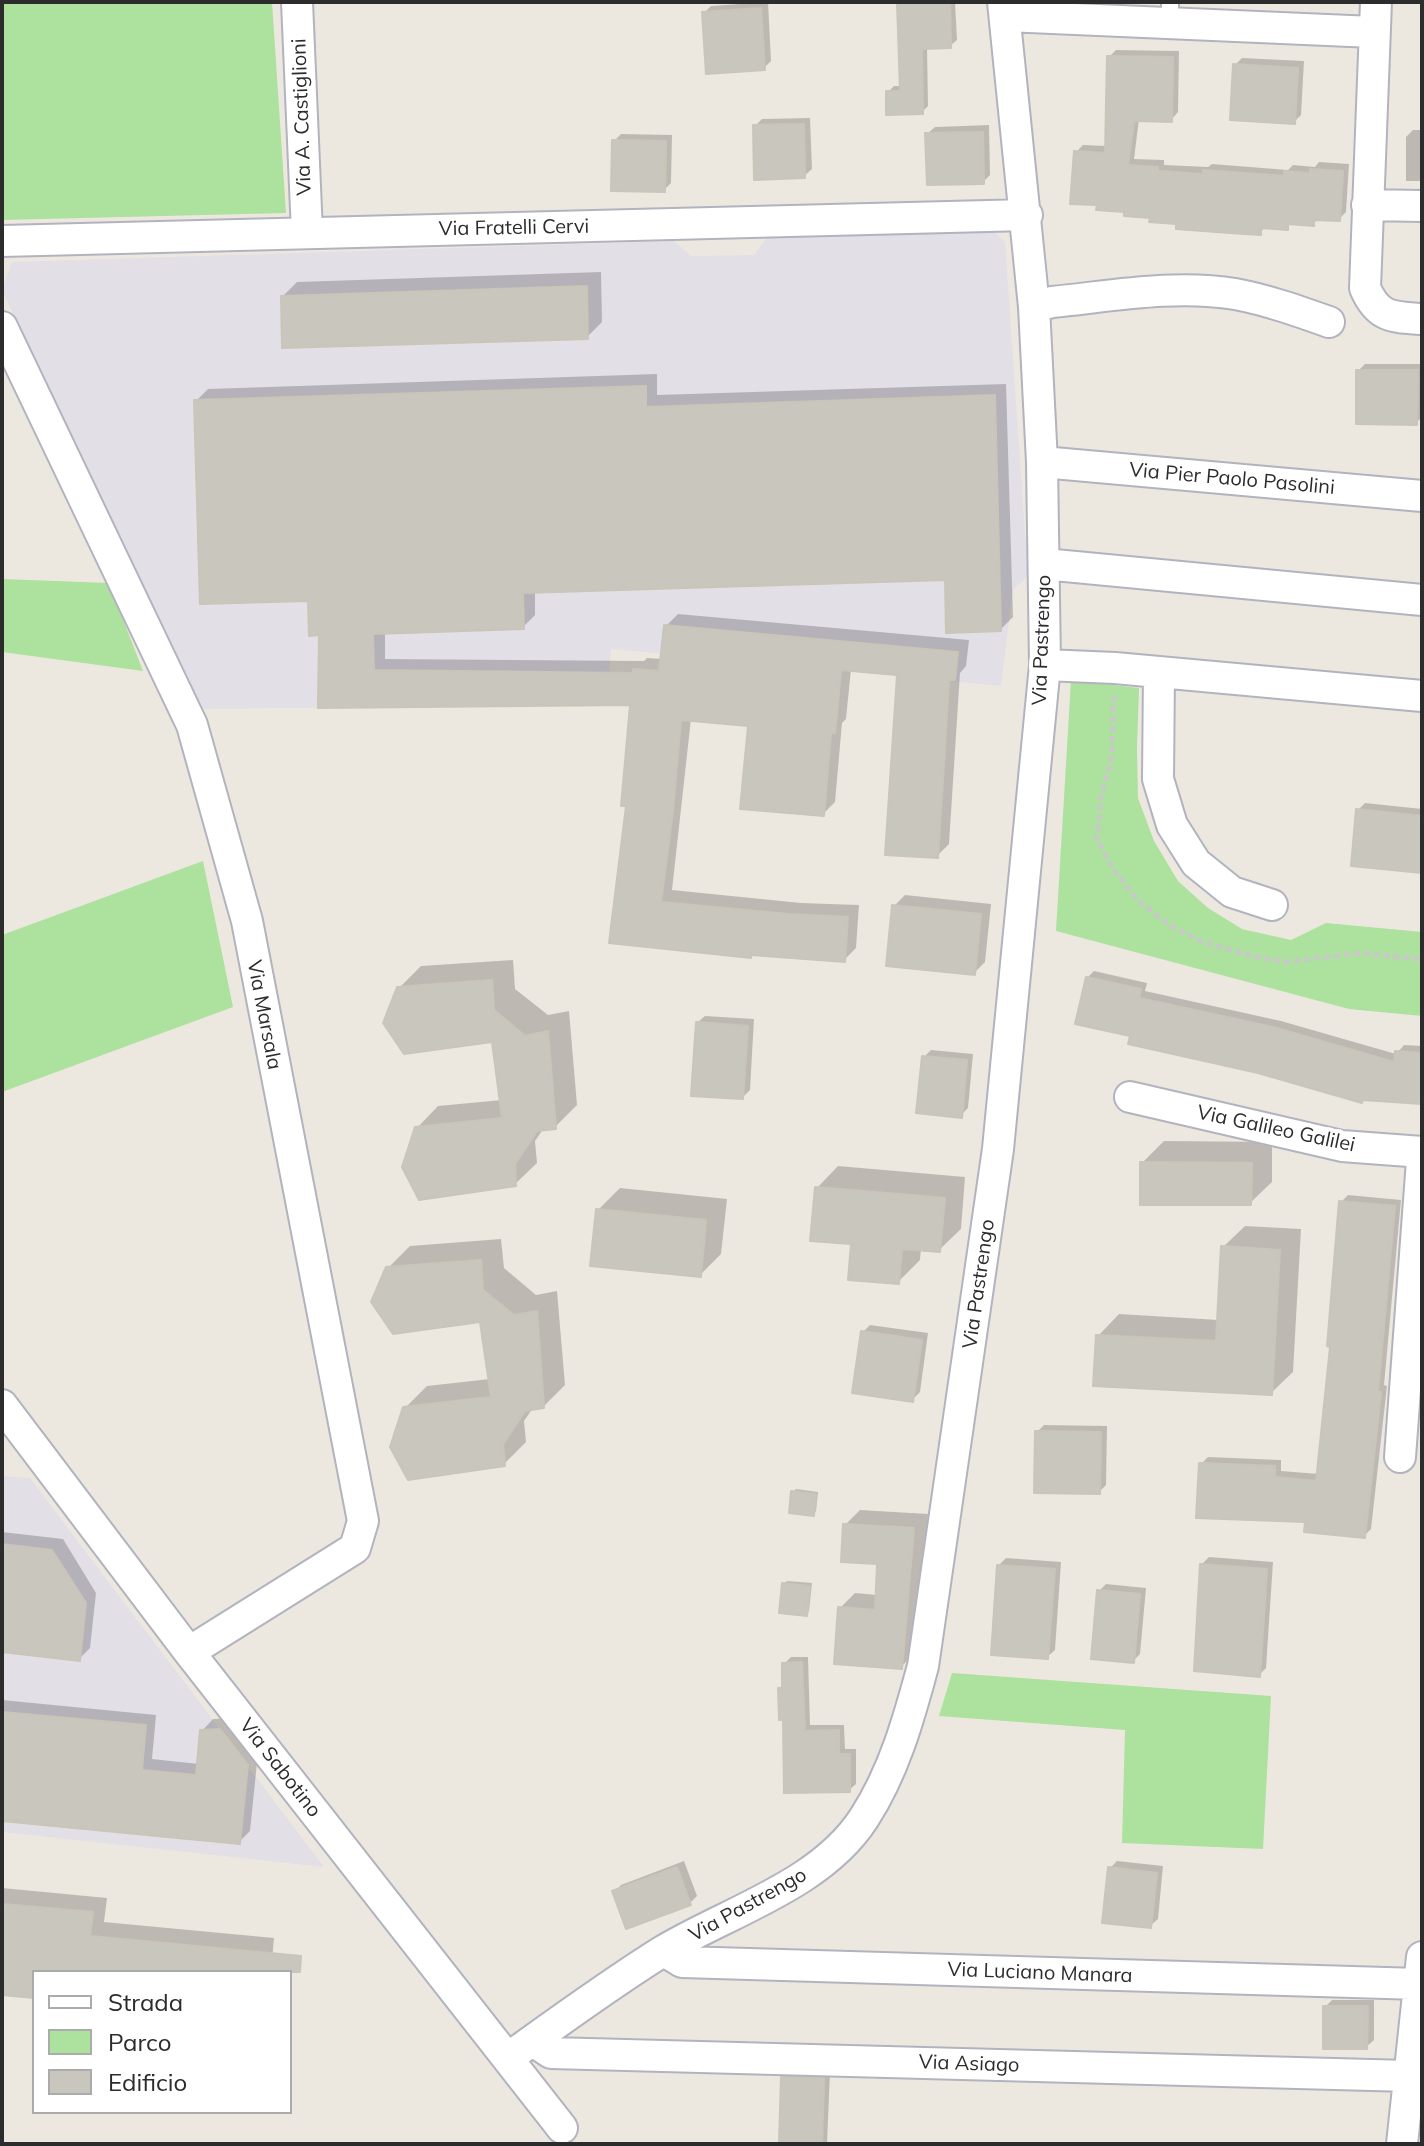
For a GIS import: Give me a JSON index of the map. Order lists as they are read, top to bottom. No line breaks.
{"streets":{"street":["Via A. Castiglioni","Via Fratelli Cervi","Via Pier Paolo Pasolini","Via Pastrengo","Via Marsala","Via Galileo Galilei","Via Sabotino","Via Luciano Manara","Via Asiago"]},"crossings":[["Via A. Castiglioni","Via Fratelli Cervi"],["Via Fratelli Cervi","Via Pastrengo"],["Via Pier Paolo Pasolini","Via Pastrengo"],["Via Pastrengo","Via Sabotino"],["Via Pastrengo","Via Luciano Manara"],["Via Pastrengo","Via Asiago"],["Via Marsala","Via Sabotino"]],"legend":["Strada","Parco","Edificio"]}
